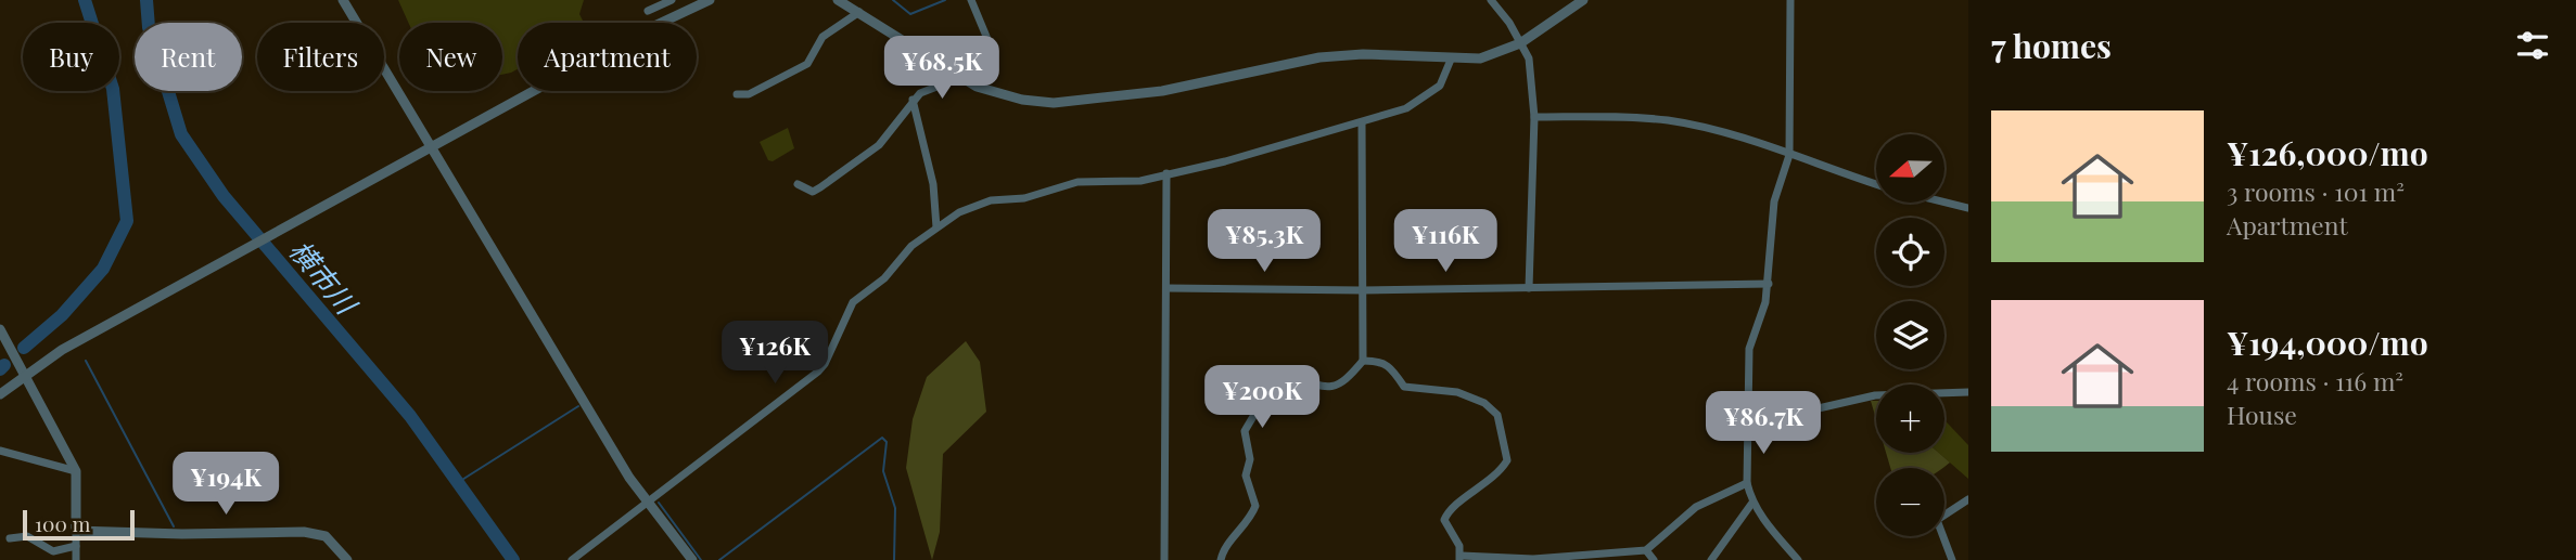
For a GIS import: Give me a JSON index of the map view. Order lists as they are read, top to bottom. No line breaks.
{"water":["横市川"],"scale_bar":"100 m","north":"left","page":{"heading":"7 homes","chip":["Buy","Rent","Filters","New","Apartment"],"price":["¥68.5K","¥85.3K","¥116K","¥126K","¥200K","¥86.7K","¥194K"],"list":[{"name":"¥126,000/mo","note":"3 rooms · 101 m² · Apartment"},{"name":"¥194,000/mo","note":"4 rooms · 116 m² · House"}],"map_buttons":["+","−"],"scale":"100 m"}}
